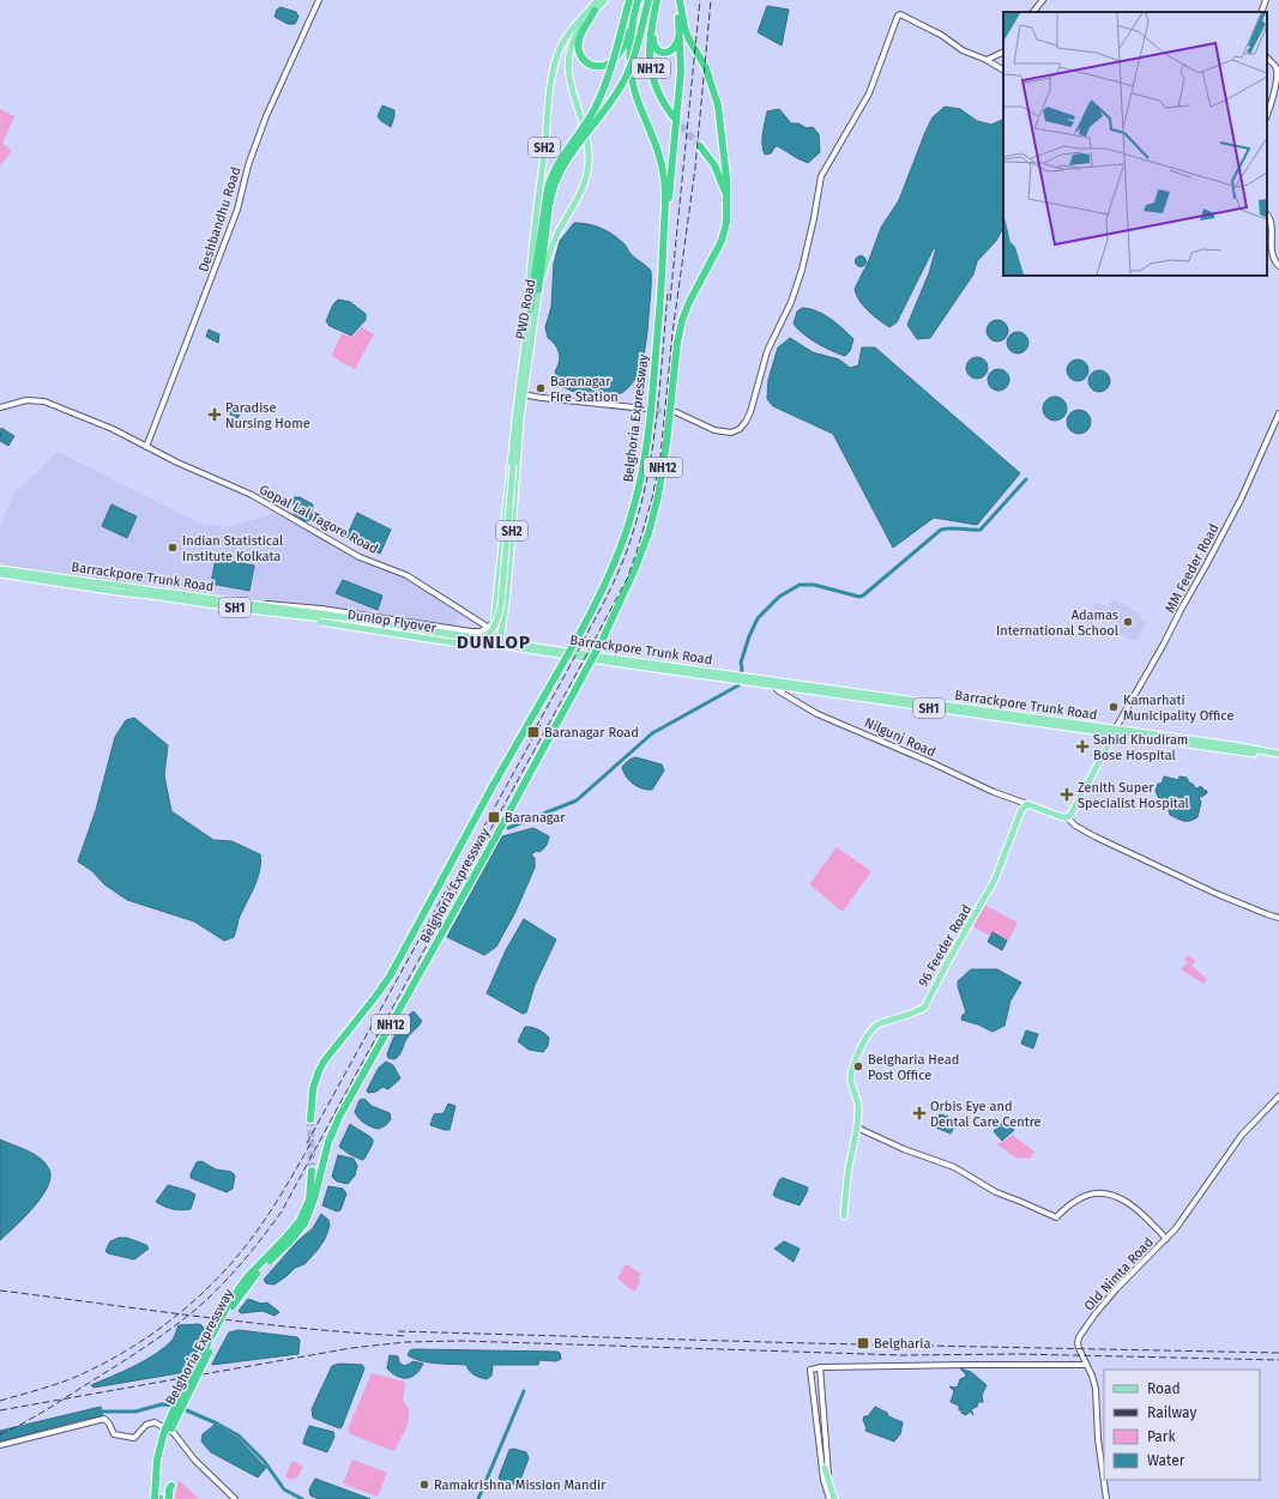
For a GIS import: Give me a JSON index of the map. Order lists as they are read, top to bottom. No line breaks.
{"streets":{"highway":["NH12","Belghoria Expressway"],"main road":["SH2","PWD Road","Barrackpore Trunk Road","SH1","Dunlop Flyover","96 Feeder Road"],"street":["Deshbandhu Road","Gopal Lal Tagore Road","MM Feeder Road","Nilgunj Road","Old Nimta Road"]},"crossings":[["NH12","Belghoria Expressway"],["Deshbandhu Road","Gopal Lal Tagore Road"],["PWD Road","Barrackpore Trunk Road"],["PWD Road","Dunlop Flyover"],["MM Feeder Road","Barrackpore Trunk Road"],["Barrackpore Trunk Road","Dunlop Flyover"],["Barrackpore Trunk Road","Nilgunj Road"],["Nilgunj Road","96 Feeder Road"]],"districts":["DUNLOP"],"places":{"other":["Baranagar Fire Station","Indian Statistical Institute Kolkata","Adamas International School","Kamarhati Municipality Office","Belgharia Head Post Office","Ramakrishna Mission Mandir"],"health":["Paradise Nursing Home","Sahid Khudiram Bose Hospital","Zenith Super Specialist Hospital","Orbis Eye and Dental Care Centre"],"transit":["Baranagar Road","Baranagar","Belgharia"]},"legend":["Road","Railway","Park","Water"]}
